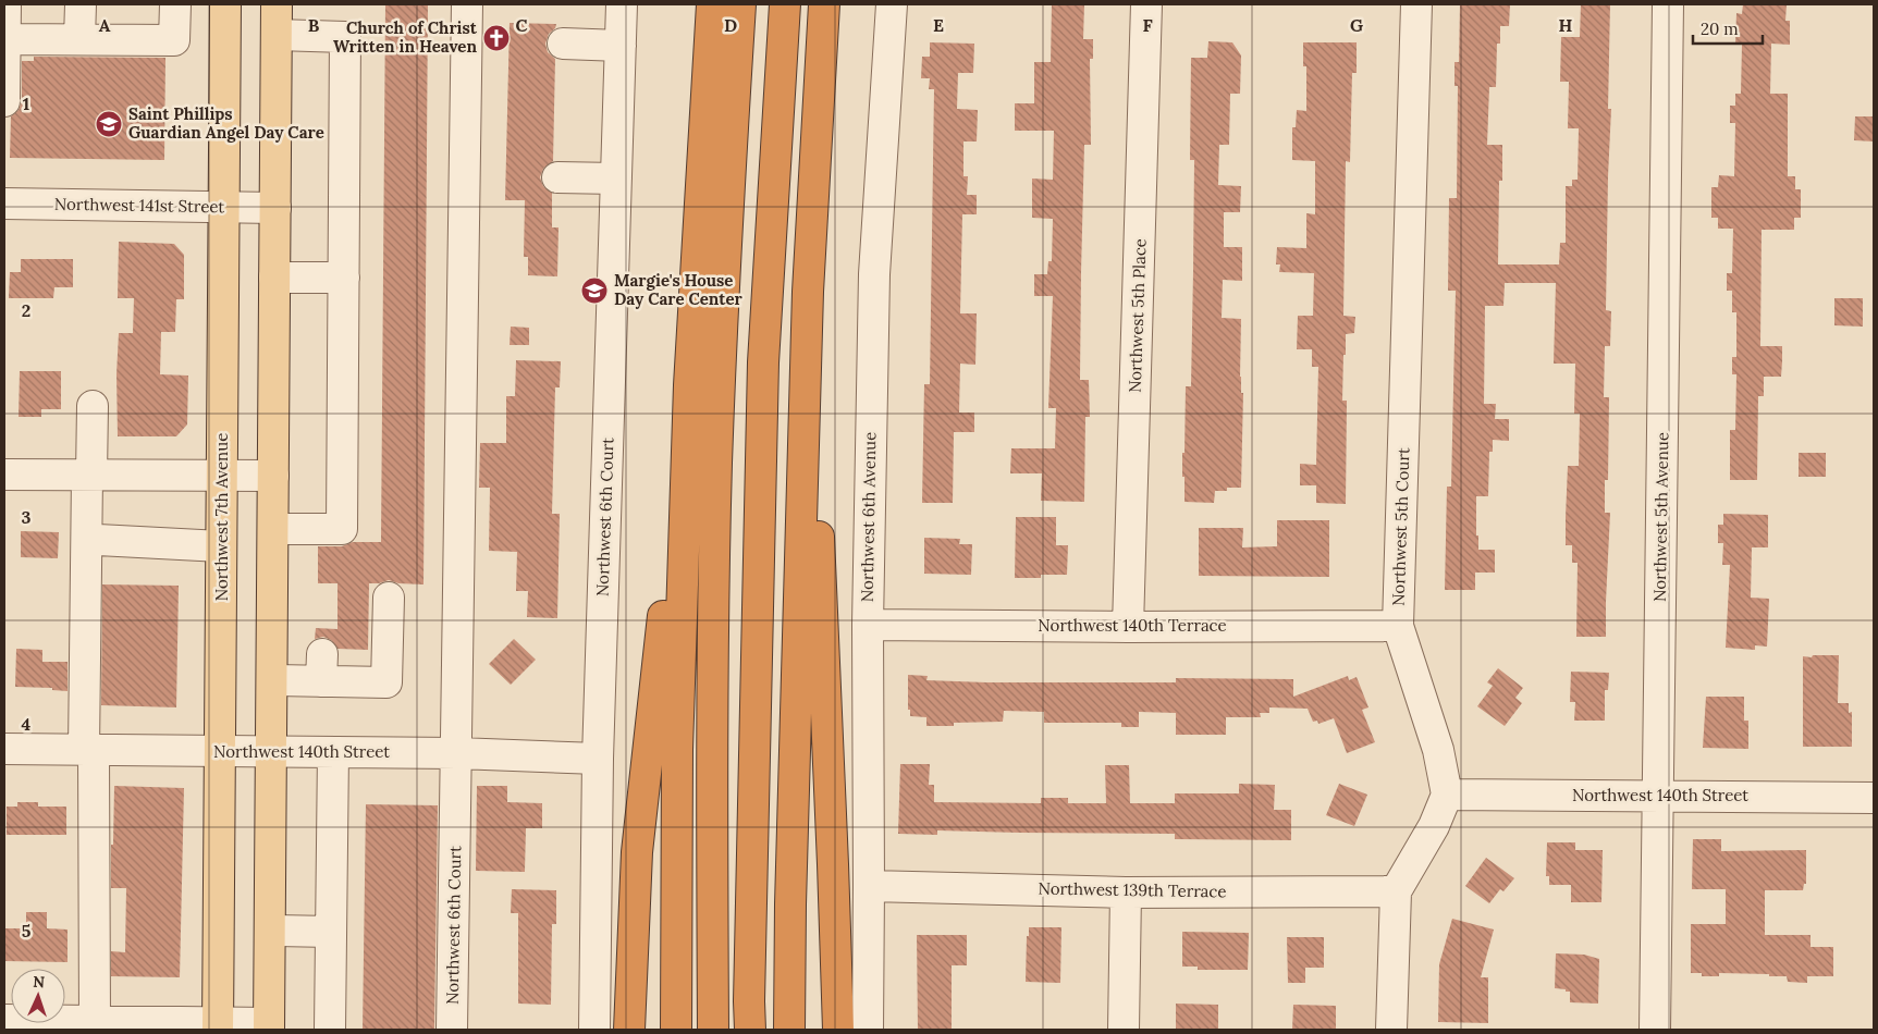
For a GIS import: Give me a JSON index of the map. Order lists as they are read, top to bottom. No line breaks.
{"streets":{"main road":["Northwest 7th Avenue"],"street":["Northwest 141st Street","Northwest 5th Place","Northwest 6th Court","Northwest 6th Avenue","Northwest 5th Avenue","Northwest 5th Court","Northwest 140th Terrace","Northwest 140th Street","Northwest 139th Terrace"]},"crossings":[["Northwest 141st Street","Northwest 7th Avenue"],["Northwest 5th Place","Northwest 140th Terrace"],["Northwest 7th Avenue","Northwest 140th Street"],["Northwest 6th Court","Northwest 140th Street"],["Northwest 6th Avenue","Northwest 140th Terrace"],["Northwest 6th Avenue","Northwest 139th Terrace"],["Northwest 5th Avenue","Northwest 140th Street"],["Northwest 5th Court","Northwest 140th Terrace"],["Northwest 5th Court","Northwest 140th Street"]],"places":{"church":["Church of Christ Written in Heaven"],"school or university":["Saint Phillips Guardian Angel Day Care","Margie's House Day Care Center"]},"scale_bar":"20 m","north":"top","grid":{"columns":["A","B","C","D","E","F","G","H"],"rows":["1","2","3","4","5"]}}
